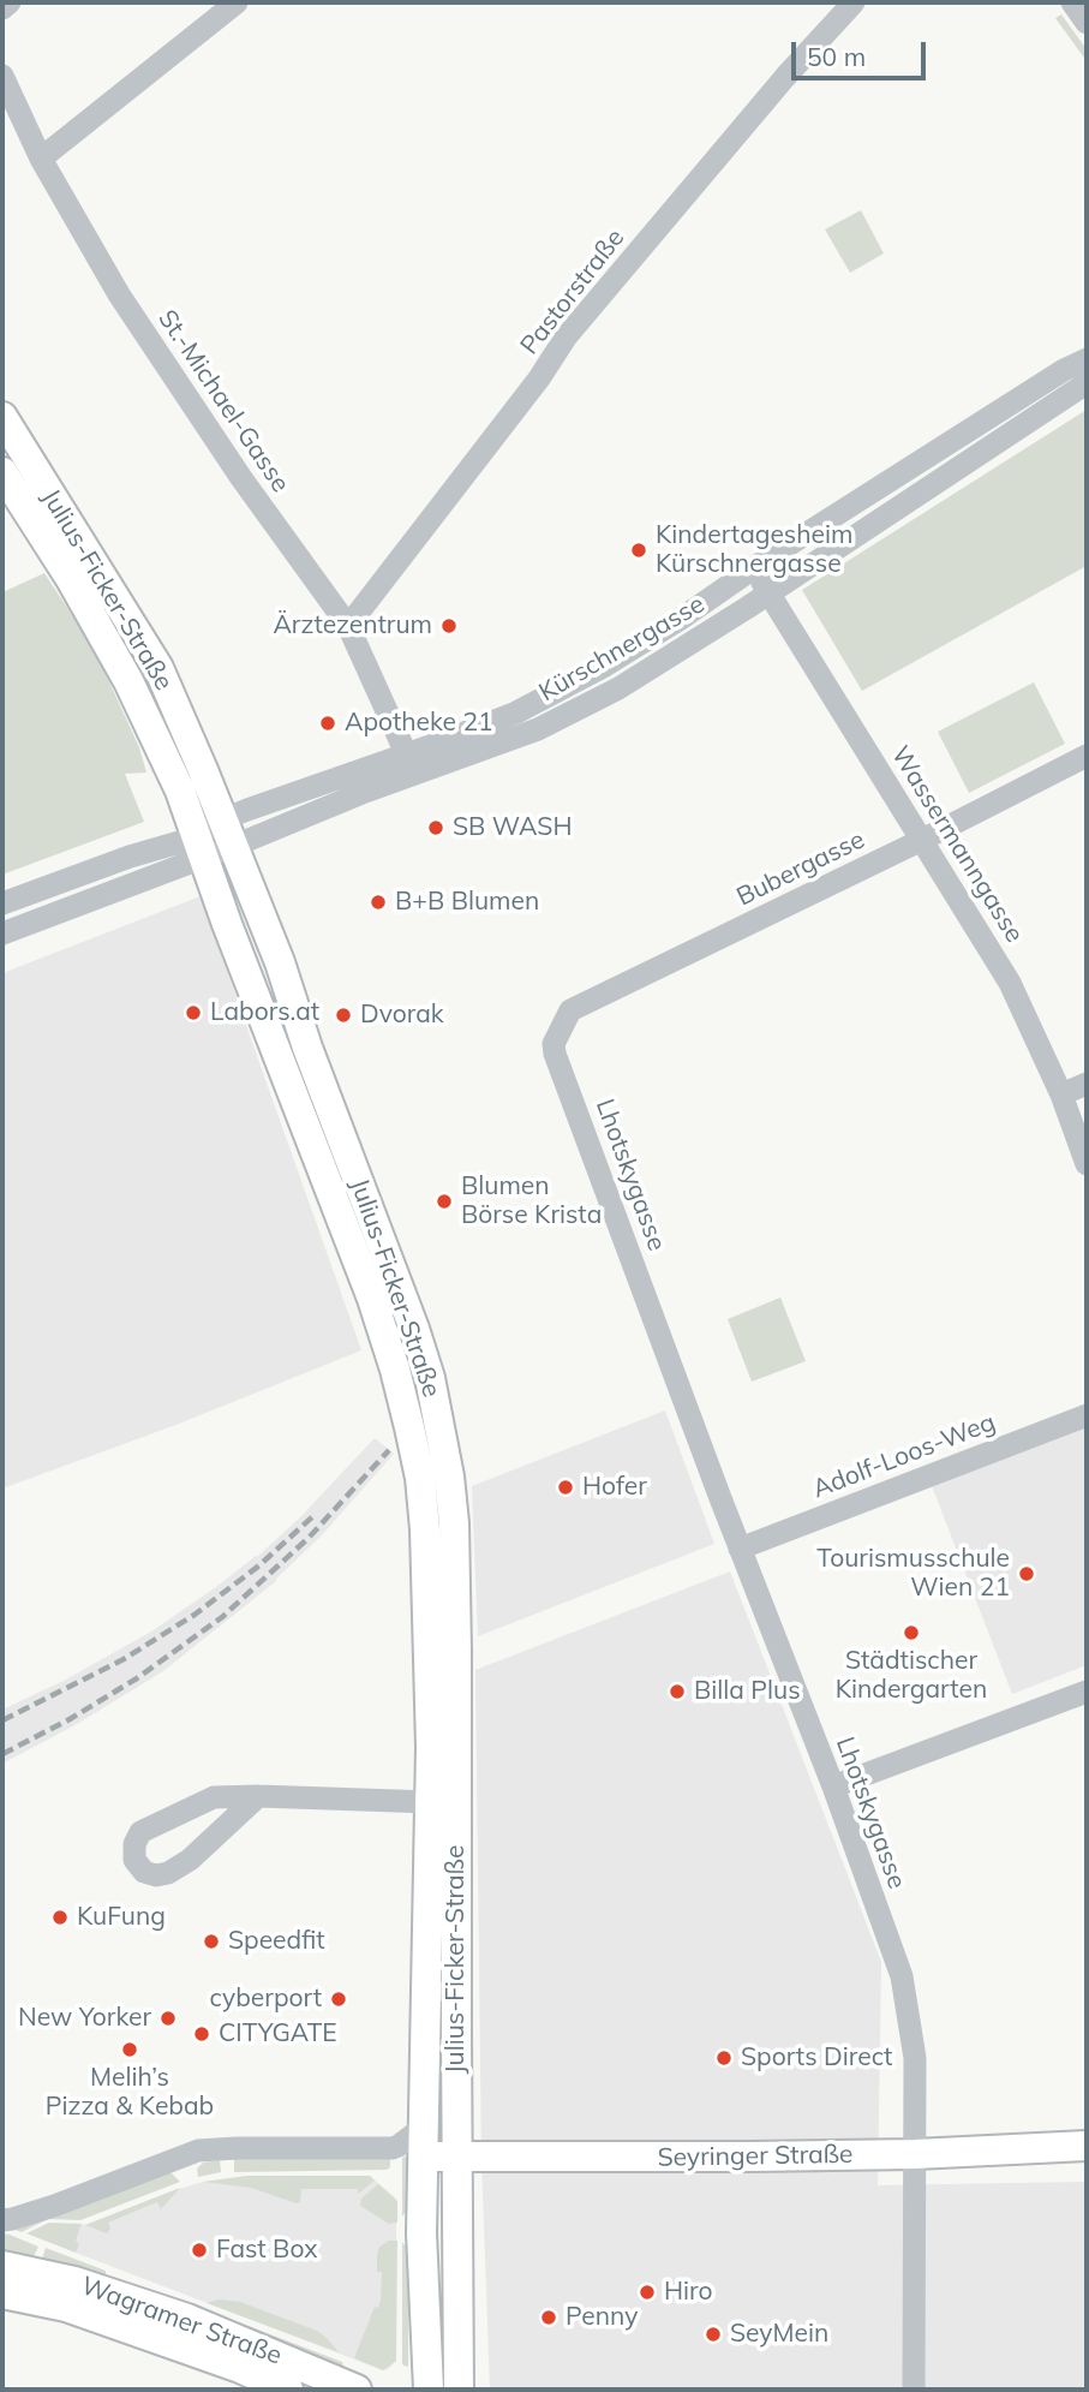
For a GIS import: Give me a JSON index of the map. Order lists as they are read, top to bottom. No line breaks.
{"streets":{"main road":["Julius-Ficker-Straße","Seyringer Straße","Wagramer Straße"],"street":["Pastorstraße","St.-Michael-Gasse","Kürschnergasse","Wassermanngasse","Bubergasse","Lhotskygasse","Adolf-Loos-Weg"]},"crossings":[["Pastorstraße","St.-Michael-Gasse"],["St.-Michael-Gasse","Kürschnergasse"],["Julius-Ficker-Straße","Kürschnergasse"],["Julius-Ficker-Straße","Seyringer Straße"],["Kürschnergasse","Wassermanngasse"],["Wassermanngasse","Bubergasse"],["Bubergasse","Lhotskygasse"],["Lhotskygasse","Adolf-Loos-Weg"],["Lhotskygasse","Seyringer Straße"]],"places":["Kindertagesheim Kürschnergasse","Ärztezentrum","Apotheke 21","SB WASH","B+B Blumen","Labors.at","Dvorak","Blumen Börse Krista","Hofer","Tourismusschule Wien 21","Städtischer Kindergarten","Billa Plus","KuFung","Speedfit","cyberport","New Yorker","CITYGATE","Melih’s Pizza & Kebab","Sports Direct","Fast Box","Hiro","Penny","SeyMein"],"scale_bar":"50 m"}
